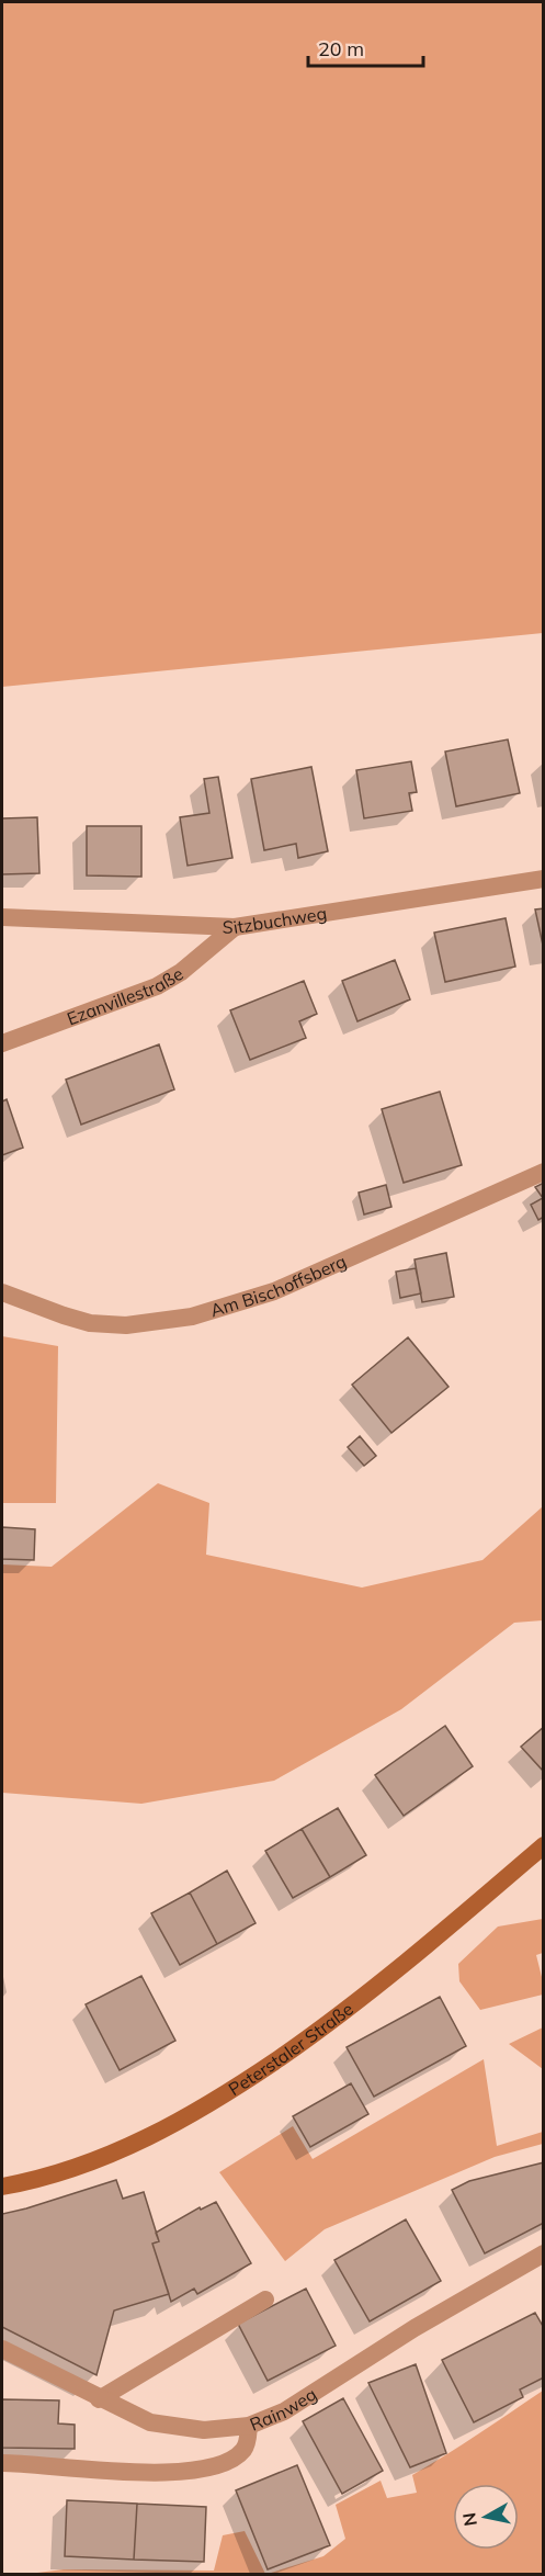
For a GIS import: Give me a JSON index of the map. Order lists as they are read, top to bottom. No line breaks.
{"streets":{"main road":["Peterstaler Straße"],"street":["Sitzbuchweg","Ezanvillestraße","Am Bischoffsberg","Rainweg"]},"crossings":[["Sitzbuchweg","Ezanvillestraße"]],"scale_bar":"20 m","north":"left"}
